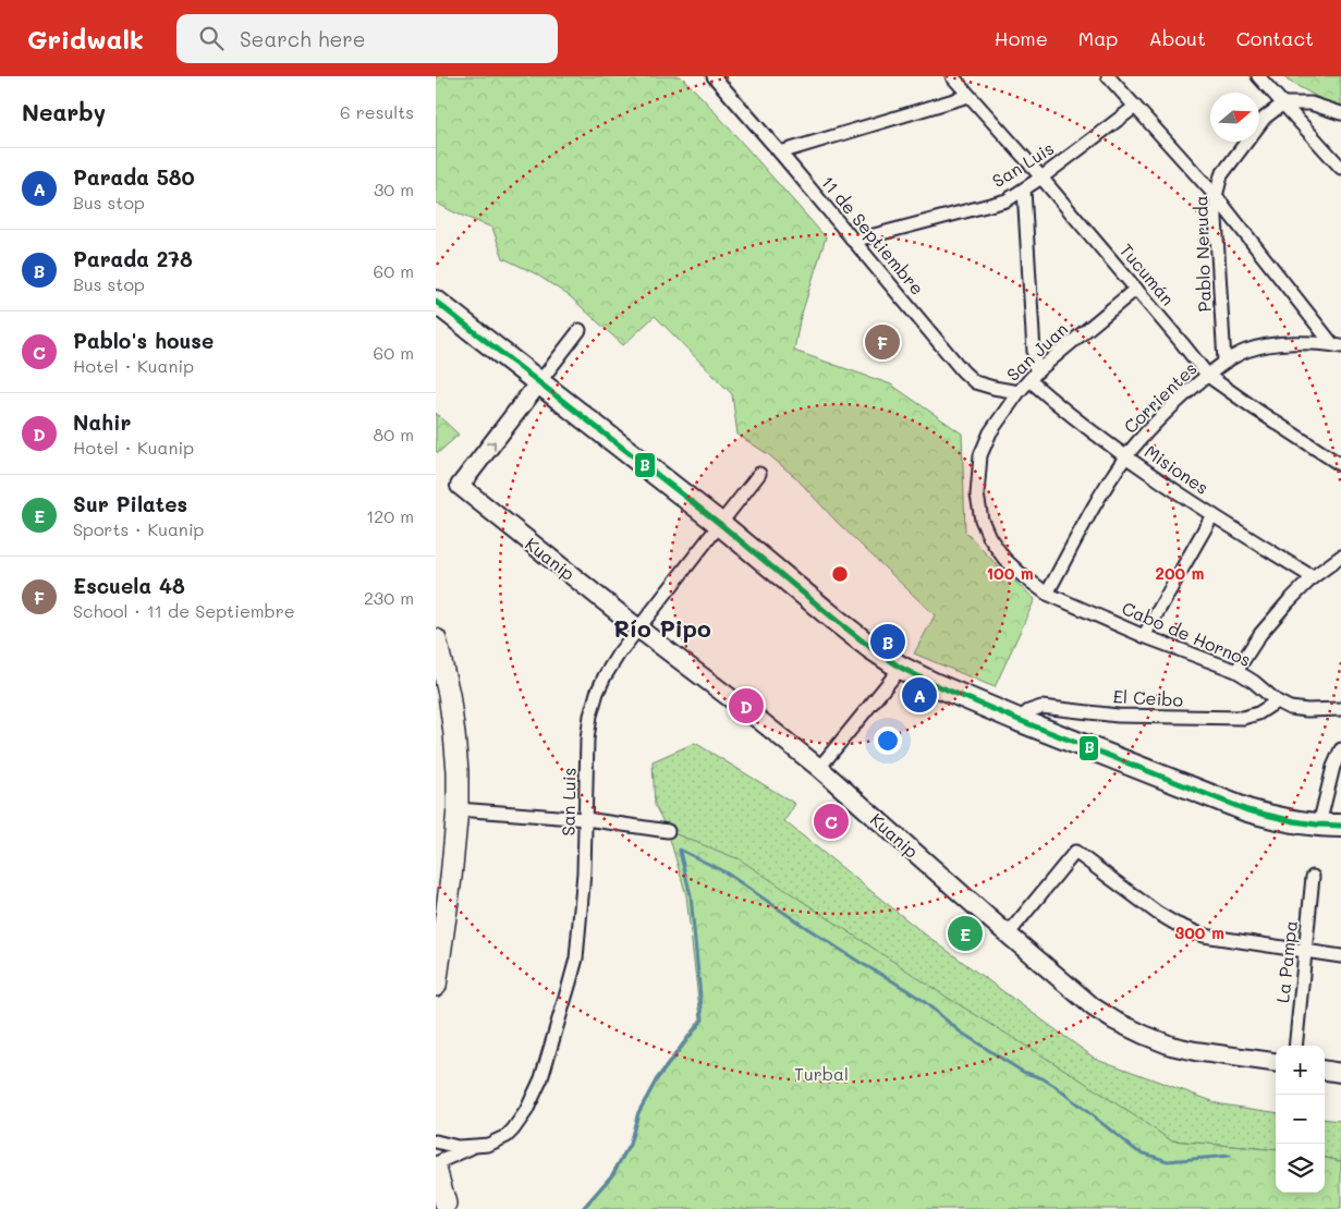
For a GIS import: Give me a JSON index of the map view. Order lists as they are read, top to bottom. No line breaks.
{"streets":{"main road":["Kuanip"],"street":["San Luis","11 de Septiembre","Pablo Neruda","Tucumán","San Juan","Corrientes","Misiones","Cabo de Hornos","El Ceibo","La Pampa"]},"crossings":[["San Luis","11 de Septiembre"],["San Luis","Tucumán"],["San Luis","Kuanip"],["11 de Septiembre","San Juan"],["Pablo Neruda","Corrientes"],["Tucumán","San Juan"],["Tucumán","Corrientes"],["San Juan","Corrientes"],["San Juan","Misiones"],["San Juan","Cabo de Hornos"],["Corrientes","Misiones"],["Corrientes","Cabo de Hornos"],["Cabo de Hornos","El Ceibo"]],"districts":["Río Pipo"],"parks":["Turbal"],"lines":["transit line B"],"north":"right","page":{"header":"Gridwalk","search":"Search here","nav":["Home","Map","About","Contact"],"heading":["Nearby","6 results"],"list":[{"mark":"A","name":"Parada 580","note":"Bus stop","value":"30 m"},{"mark":"B","name":"Parada 278","note":"Bus stop","value":"60 m"},{"mark":"C","name":"Pablo's house","note":"Hotel · Kuanip","value":"60 m"},{"mark":"D","name":"Nahir","note":"Hotel · Kuanip","value":"80 m"},{"mark":"E","name":"Sur Pilates","note":"Sports · Kuanip","value":"120 m"},{"mark":"F","name":"Escuela 48","note":"School · 11 de Septiembre","value":"230 m"}],"pins":["F","B","A","D","C","E"],"map_buttons":["+","−"]},"rings":["100 m","200 m","300 m"]}
